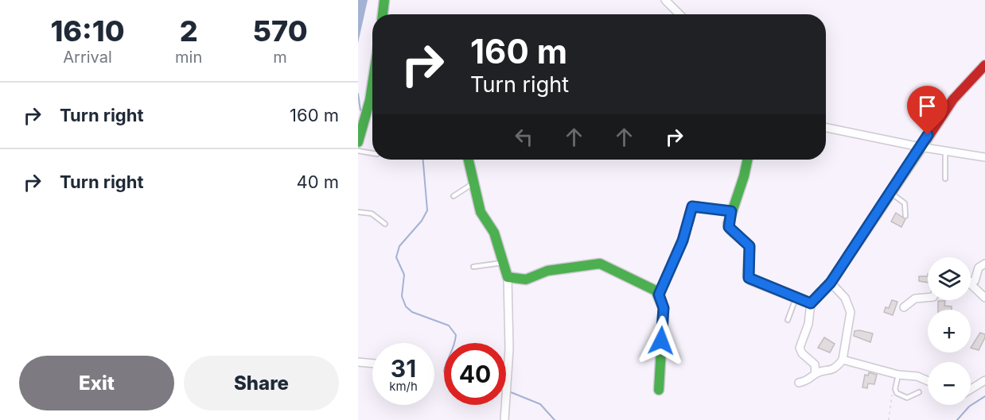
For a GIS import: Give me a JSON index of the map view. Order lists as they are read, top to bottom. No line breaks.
{"page":{"eta":["16:10","Arrival","2","min","570","m"],"turn":["160 m","Turn right"],"list":[{"name":"Turn right","value":"160 m"},{"name":"Turn right","value":"40 m"}],"map_buttons":["+","−"],"speed":"31 km/h","limit":"40","buttons":["Exit","Share"]}}
